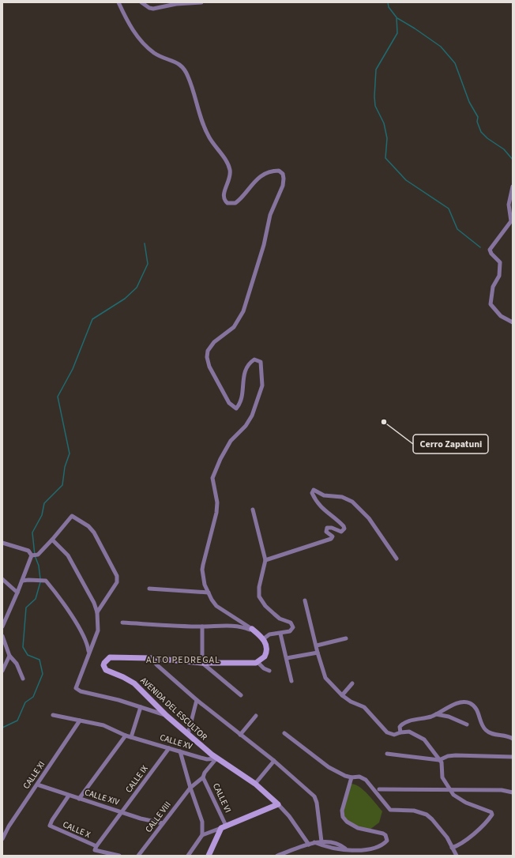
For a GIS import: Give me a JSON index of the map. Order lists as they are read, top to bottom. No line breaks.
{"streets":{"street":["AVENIDA DEL ESCULTOR","CALLE XV","CALLE XI","CALLE IX","CALLE XIV","CALLE VI","CALLE VIII","CALLE X"]},"crossings":[["AVENIDA DEL ESCULTOR","CALLE XV"],["CALLE XV","CALLE IX"],["CALLE XI","CALLE XIV"],["CALLE IX","CALLE XIV"],["CALLE IX","CALLE X"],["CALLE XIV","CALLE VIII"],["CALLE XIV","CALLE X"],["CALLE VI","CALLE VIII"]],"districts":["ALTO PEDREGAL"],"places":["Cerro Zapatuni"]}
